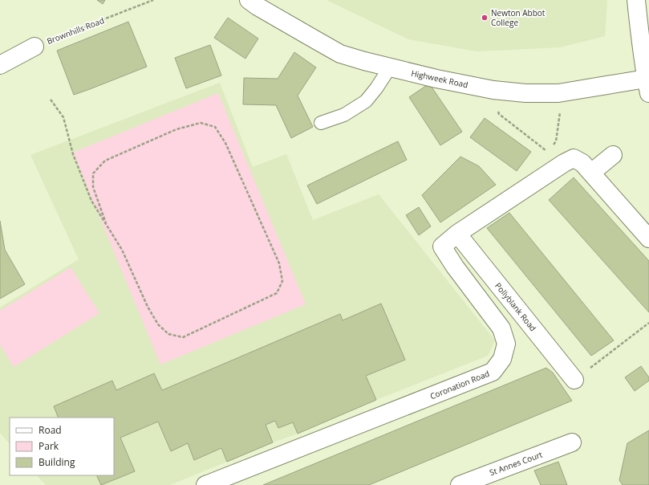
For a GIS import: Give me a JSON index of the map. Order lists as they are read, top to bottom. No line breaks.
{"streets":{"street":["Highweek Road","Pollyblank Road","Coronation Road","St Annes Court"],"path":["Brownhills Road"]},"crossings":[["Pollyblank Road","Coronation Road"]],"places":["Newton Abbot College"],"legend":["Road","Park","Building"]}
